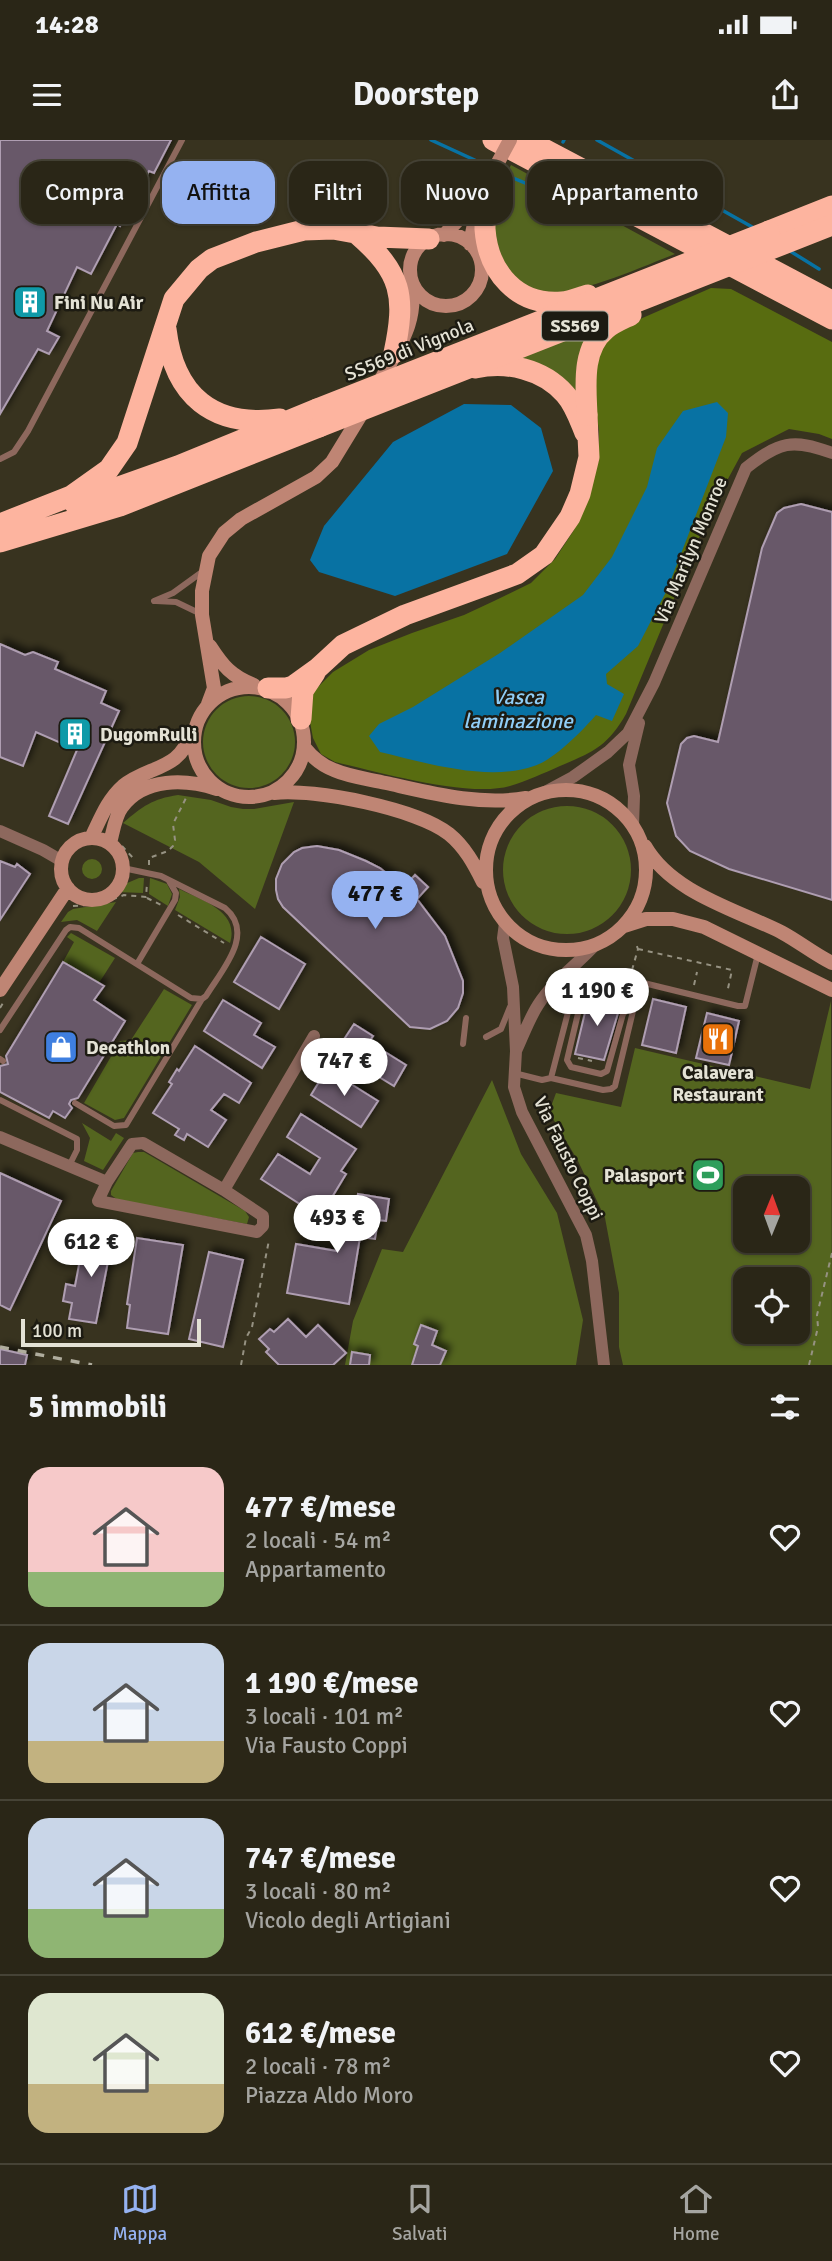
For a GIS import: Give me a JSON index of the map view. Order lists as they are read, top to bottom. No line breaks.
{"streets":{"highway":["SS569","SS569 di Vignola"],"street":["Via Marilyn Monroe","Via Fausto Coppi"]},"crossings":[["Via Marilyn Monroe","Via Fausto Coppi"]],"water":["Vasca laminazione"],"places":{"building":["Fini Nu Air","DugomRulli"],"restaurant":["Calavera Restaurant"],"shop":["Decathlon"],"sports":["Palasport"]},"scale_bar":"100 m","north":"top","page":{"status":"14:28","header":"Doorstep","chip":["Compra","Affitta","Filtri","Nuovo","Appartamento"],"price":["477 €","1 190 €","747 €","493 €","612 €"],"scale":"100 m","heading":"5 immobili","list":[{"name":"477 €/mese","note":"2 locali · 54 m² · Appartamento"},{"name":"1 190 €/mese","note":"3 locali · 101 m² · Via Fausto Coppi"},{"name":"747 €/mese","note":"3 locali · 80 m² · Vicolo degli Artigiani"},{"name":"612 €/mese","note":"2 locali · 78 m² · Piazza Aldo Moro"}],"tabs":["Mappa","Salvati","Home"]}}
